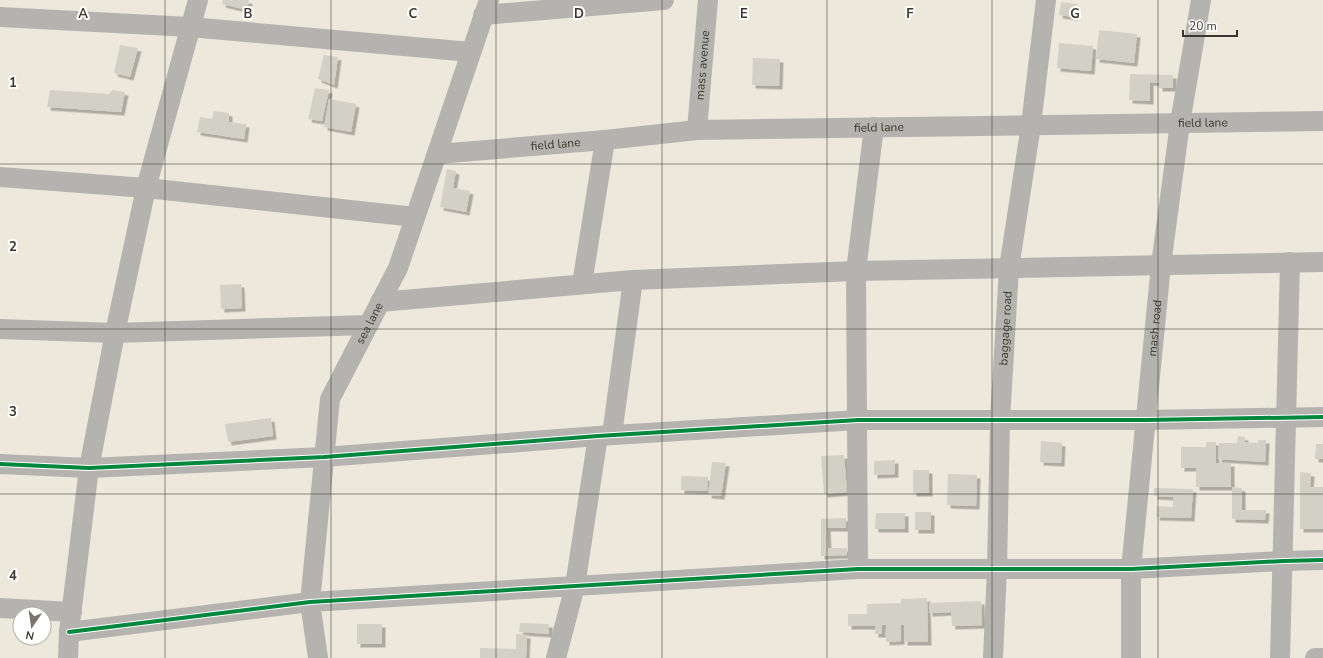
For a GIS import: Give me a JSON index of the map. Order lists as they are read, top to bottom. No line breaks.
{"streets":{"street":["mass avenue","field lane","sea lane","baggage road","mash road"]},"crossings":[["mass avenue","field lane"],["field lane","sea lane"],["field lane","baggage road"],["field lane","mash road"]],"scale_bar":"20 m","north":"bottom","grid":{"columns":["A","B","C","D","E","F","G"],"rows":["1","2","3","4"]}}
